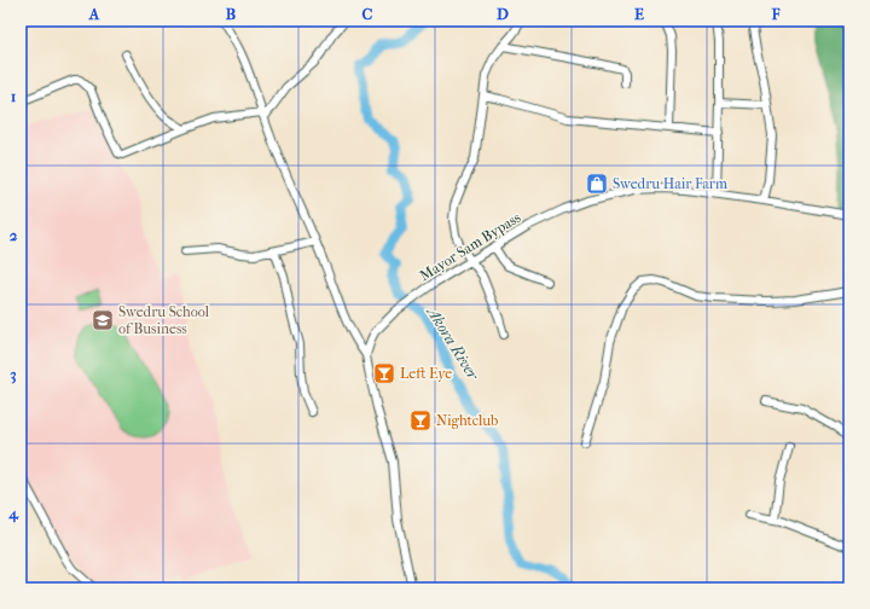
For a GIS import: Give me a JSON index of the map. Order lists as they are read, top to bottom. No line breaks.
{"streets":{"street":["Mayor Sam Bypass"]},"water":["Akora River"],"places":{"shop":["Swedru Hair Farm"],"school or university":["Swedru School of Business"],"bar":["Left Eye","Nightclub"]},"grid":{"columns":["A","B","C","D","E","F"],"rows":["1","2","3","4"]}}
